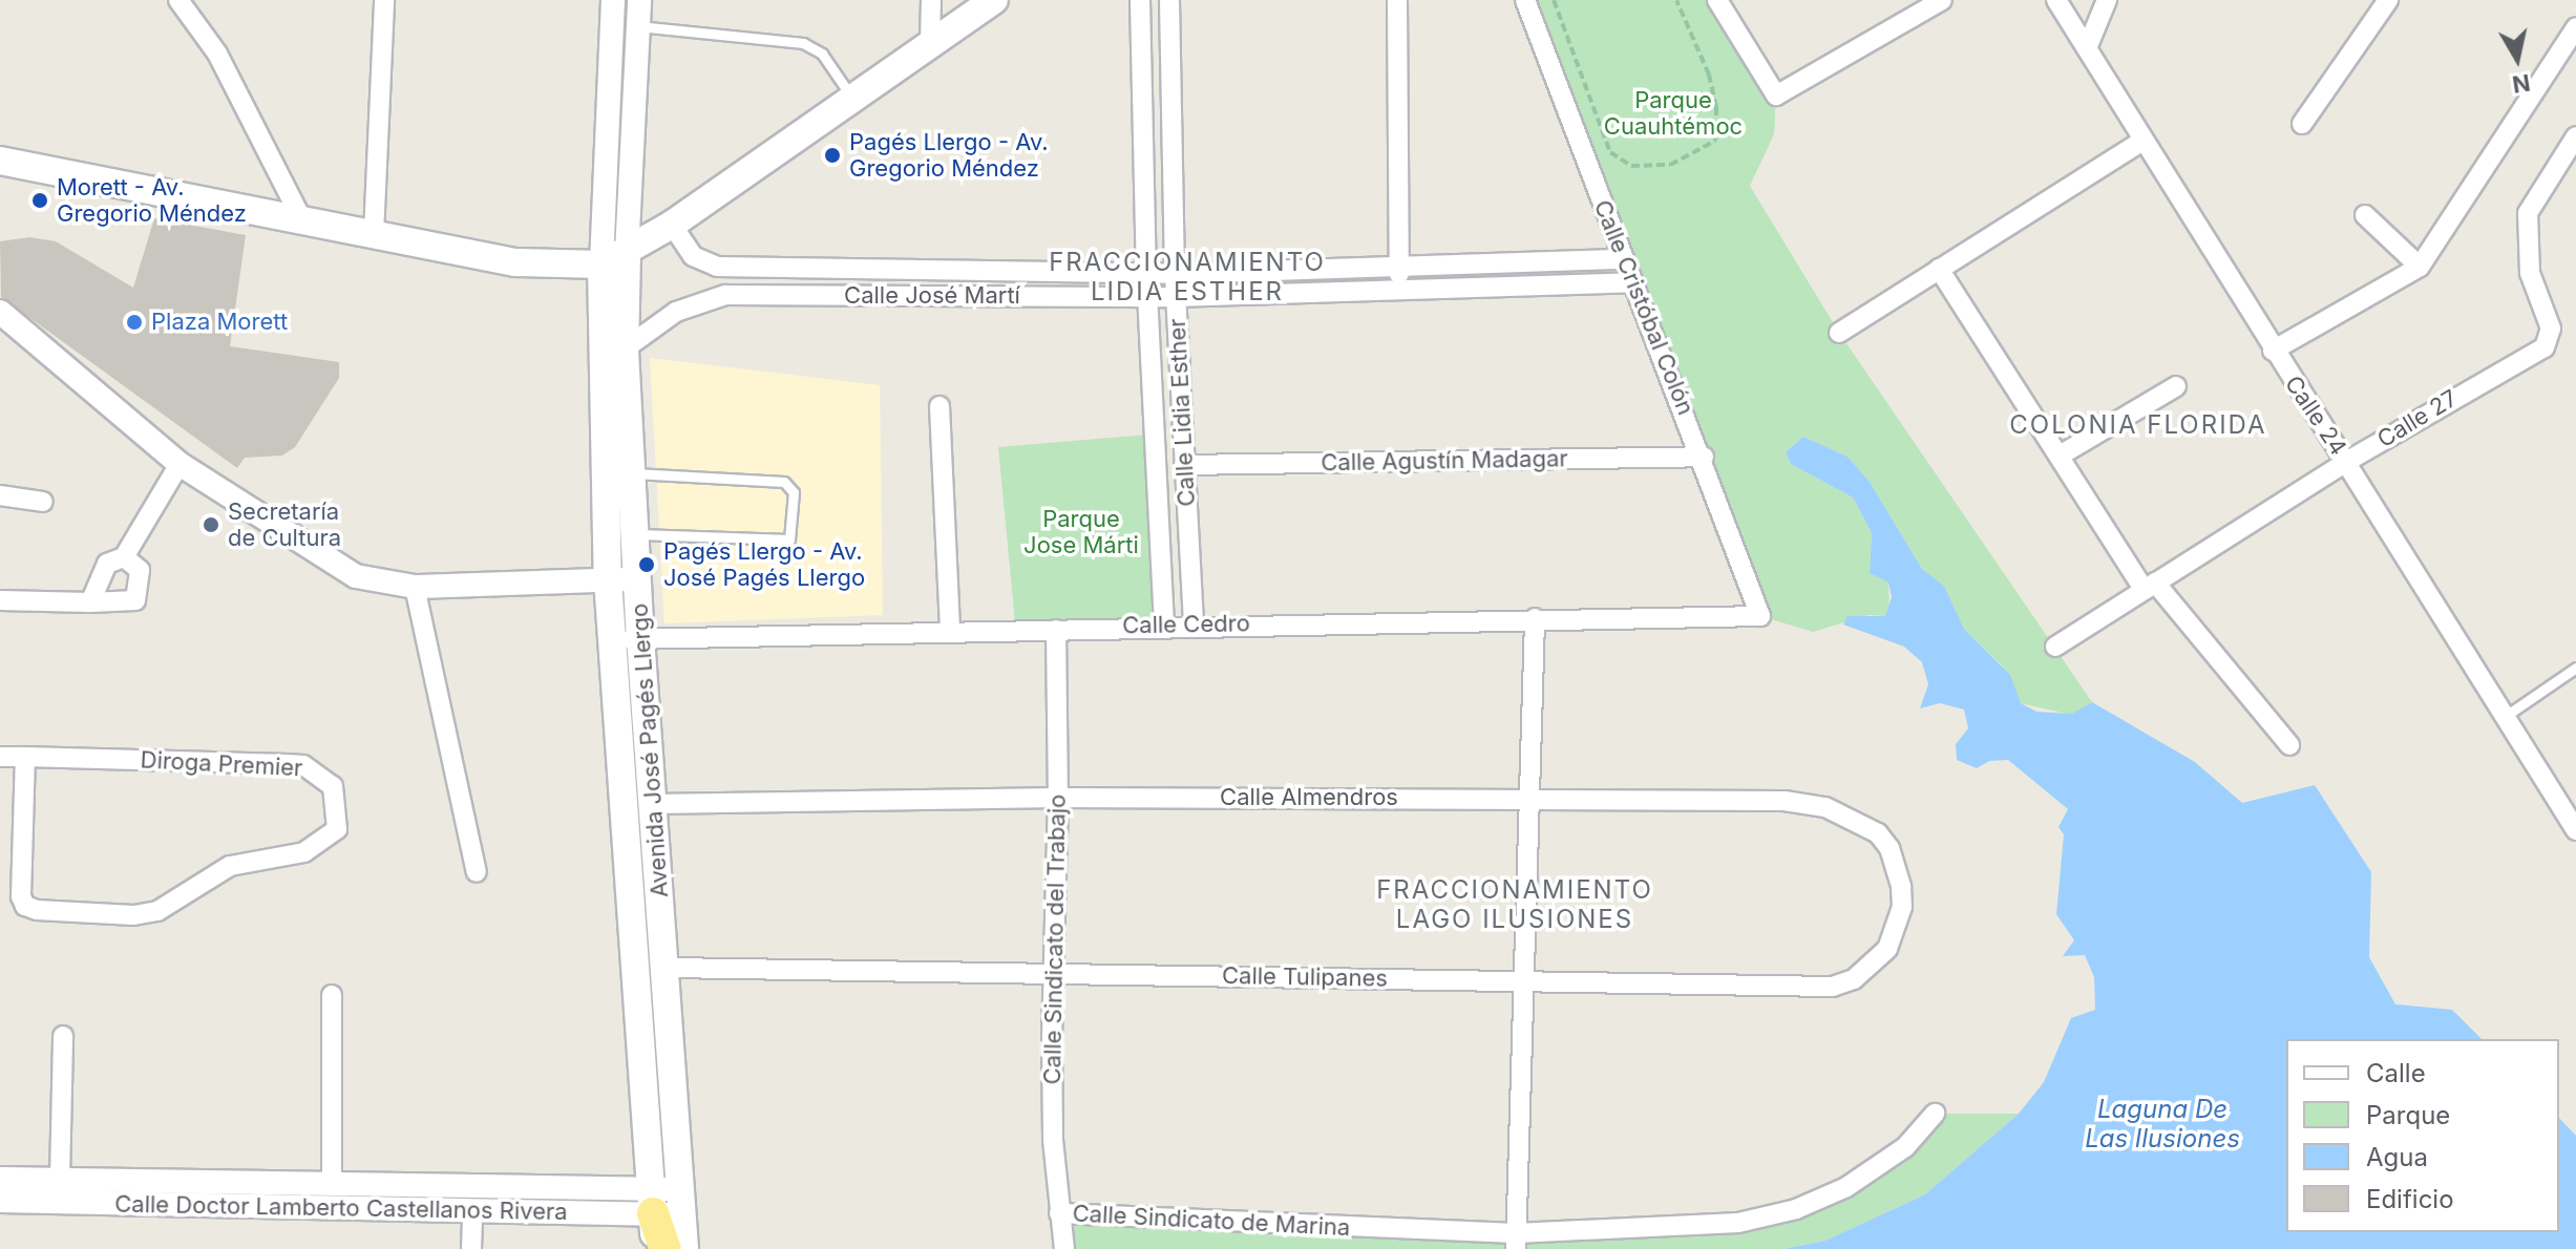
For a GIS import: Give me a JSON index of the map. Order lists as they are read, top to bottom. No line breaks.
{"streets":{"main road":["Avenida José Pagés Llergo"],"street":["Calle José Martí","Calle Cristóbal Colón","Calle Lidia Esther","Calle 24","Calle 27","Calle Agustín Madagar","Calle Cedro","Diroga Premier","Calle Almendros","Calle Sindicato del Trabajo","Calle Tulipanes","Calle Doctor Lamberto Castellanos Rivera","Calle Sindicato de Marina"]},"crossings":[["Calle José Martí","Calle Cristóbal Colón"],["Calle José Martí","Calle Lidia Esther"],["Calle José Martí","Avenida José Pagés Llergo"],["Calle Cristóbal Colón","Calle Agustín Madagar"],["Calle Cristóbal Colón","Calle Cedro"],["Calle Lidia Esther","Calle Agustín Madagar"],["Calle Lidia Esther","Calle Cedro"],["Calle 24","Calle 27"],["Calle Cedro","Avenida José Pagés Llergo"],["Calle Cedro","Calle Sindicato del Trabajo"],["Avenida José Pagés Llergo","Calle Almendros"],["Avenida José Pagés Llergo","Calle Tulipanes"],["Avenida José Pagés Llergo","Calle Doctor Lamberto Castellanos Rivera"],["Calle Almendros","Calle Sindicato del Trabajo"],["Calle Almendros","Calle Tulipanes"],["Calle Sindicato del Trabajo","Calle Tulipanes"],["Calle Sindicato del Trabajo","Calle Sindicato de Marina"]],"districts":["FRACCIONAMIENTO LIDIA ESTHER","COLONIA FLORIDA","FRACCIONAMIENTO LAGO ILUSIONES"],"water":["Laguna De Las Ilusiones"],"parks":["Parque Cuauhtémoc","Parque Jose Márti"],"places":["Pagés Llergo - Av. Gregorio Méndez","Morett - Av. Gregorio Méndez","Plaza Morett","Secretaría de Cultura","Pagés Llergo - Av. José Pagés Llergo"],"legend":["Calle","Parque","Agua","Edificio"],"north":"bottom"}
